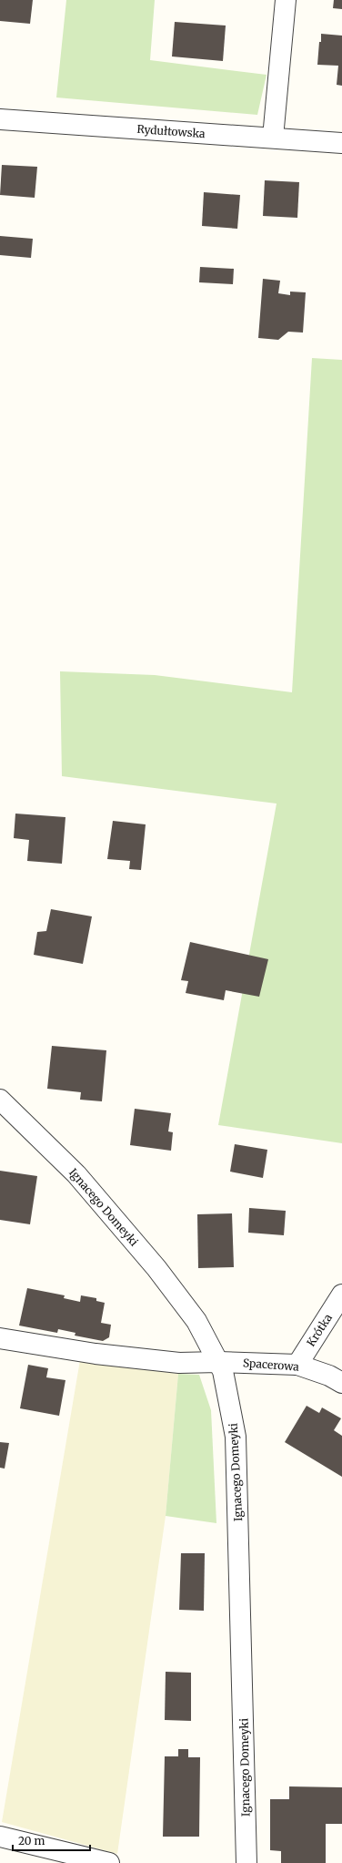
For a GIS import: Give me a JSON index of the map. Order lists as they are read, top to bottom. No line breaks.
{"streets":{"street":["Rydułtowska","Ignacego Domeyki","Krótka","Spacerowa"]},"crossings":[["Ignacego Domeyki","Spacerowa"],["Krótka","Spacerowa"]],"scale_bar":"20 m"}
